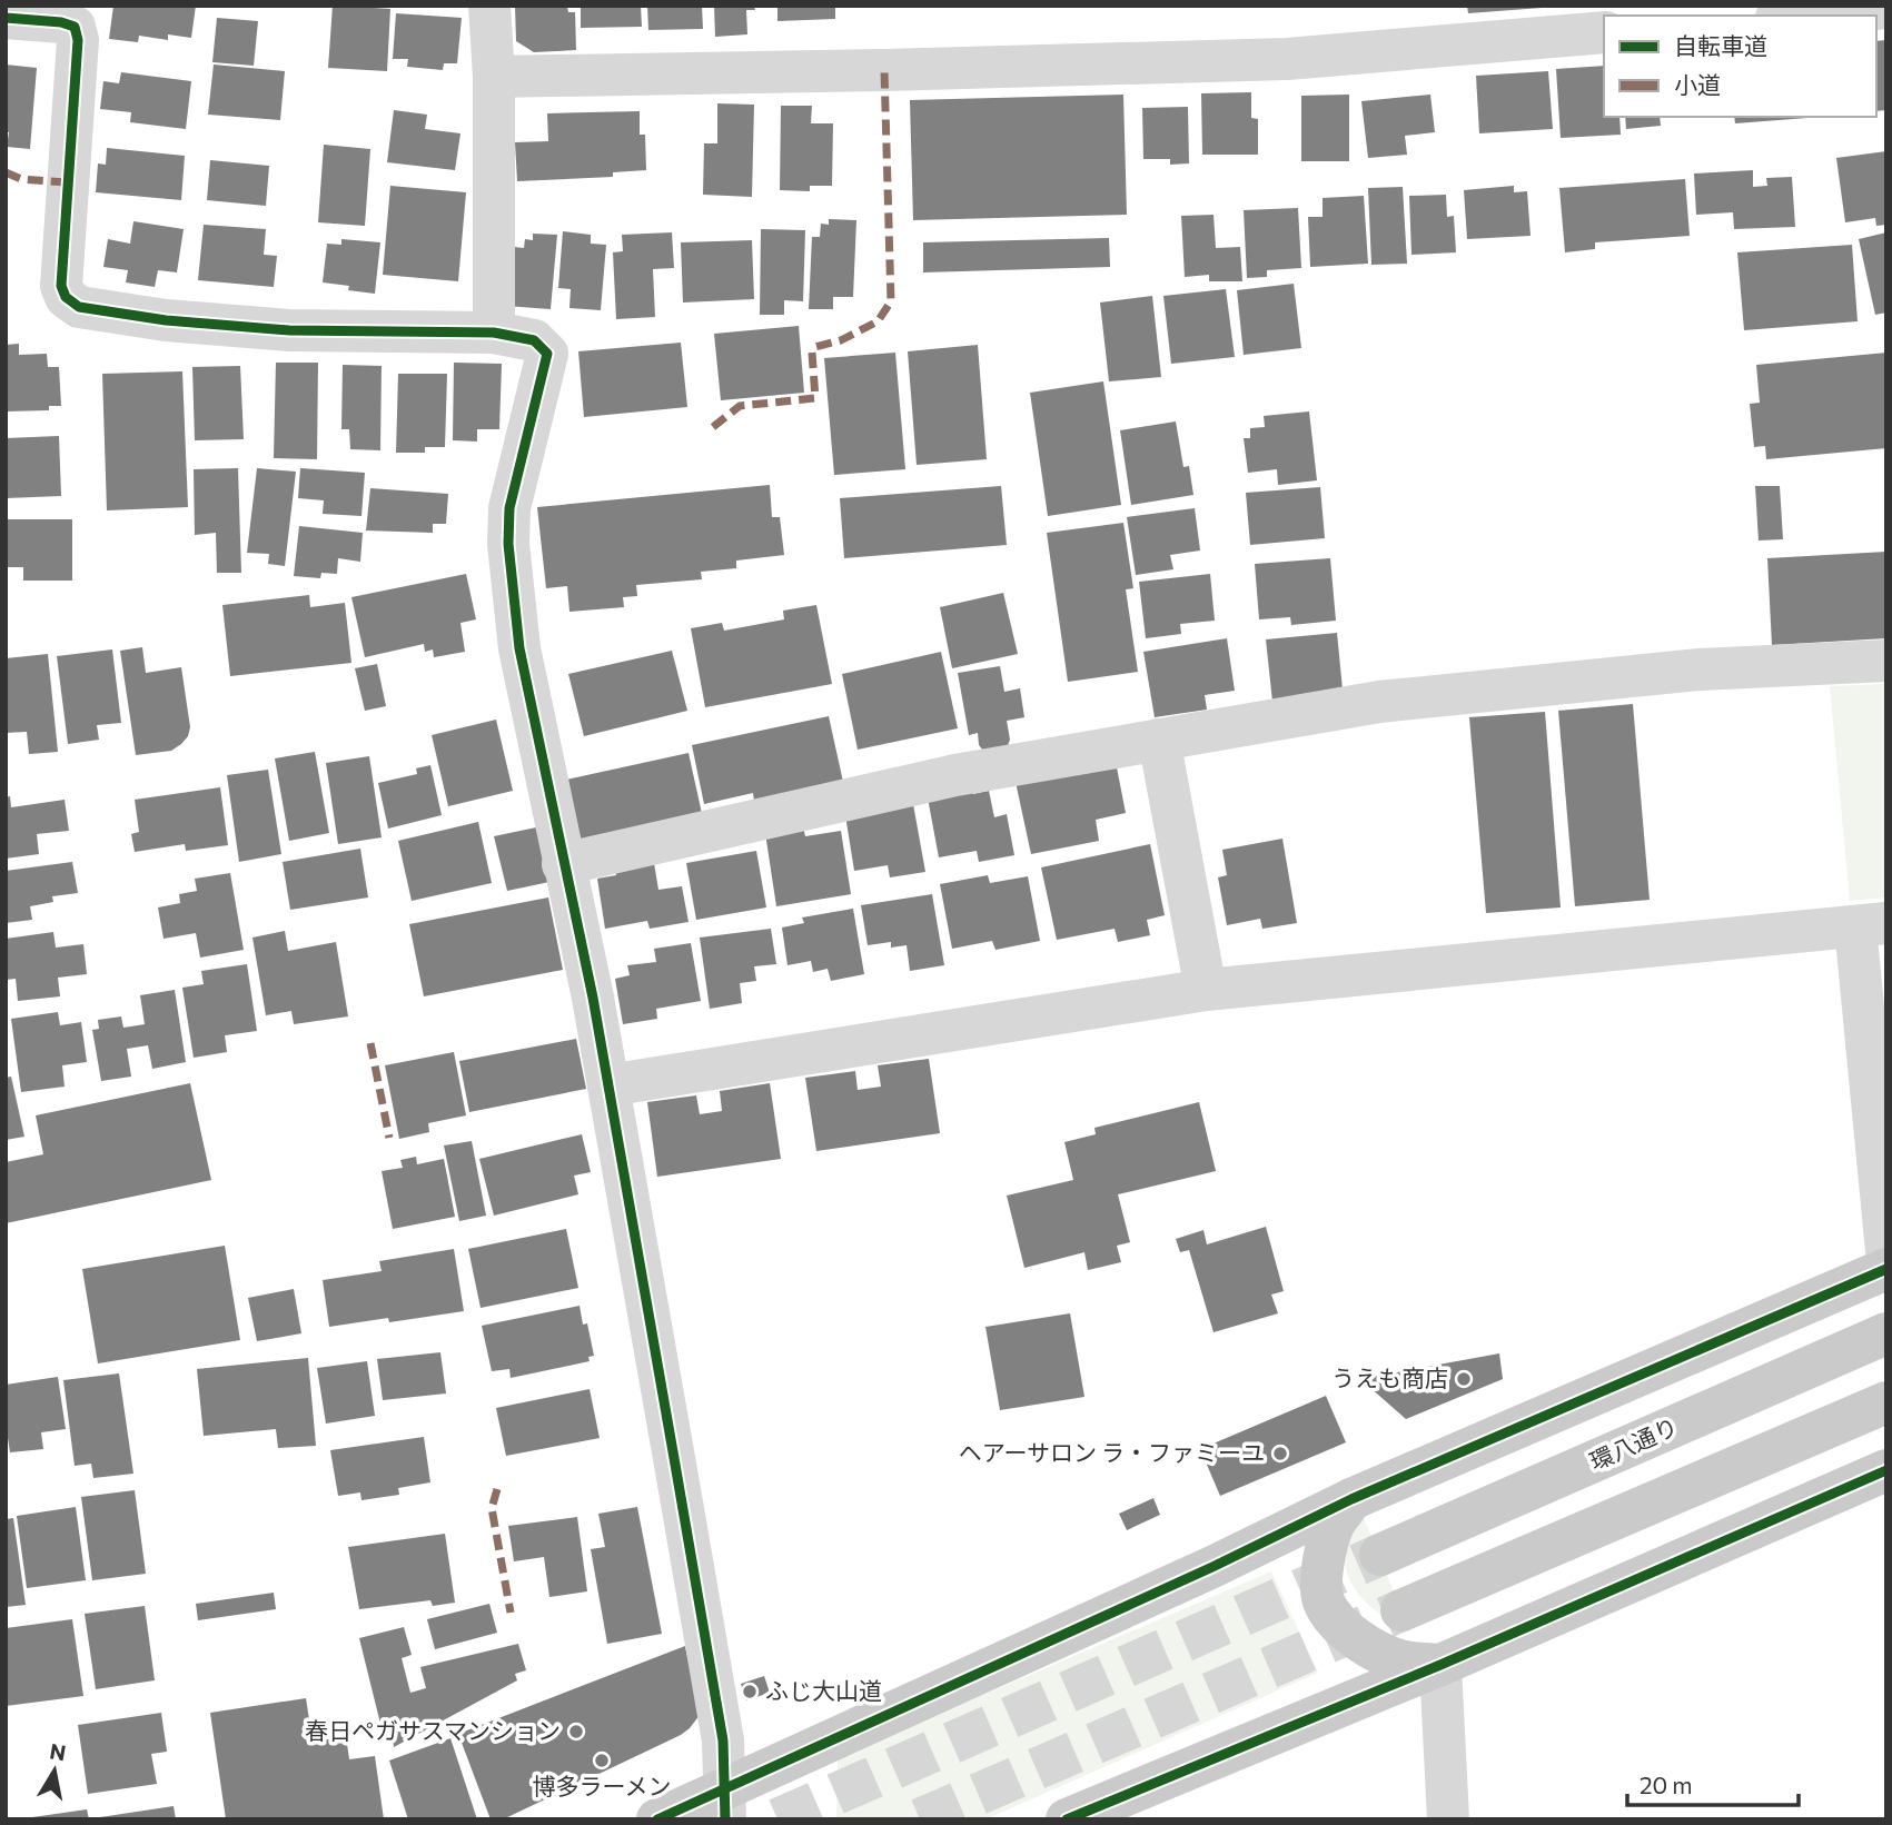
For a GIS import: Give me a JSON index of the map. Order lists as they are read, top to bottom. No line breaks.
{"streets":{"main road":["環八通り"]},"places":["うえも商店","ヘアーサロン ラ・ファミーユ","ふじ大山道","春日ペガサスマンション","博多ラーメン"],"legend":["自転車道","小道"],"scale_bar":"20 m","north":"top"}
